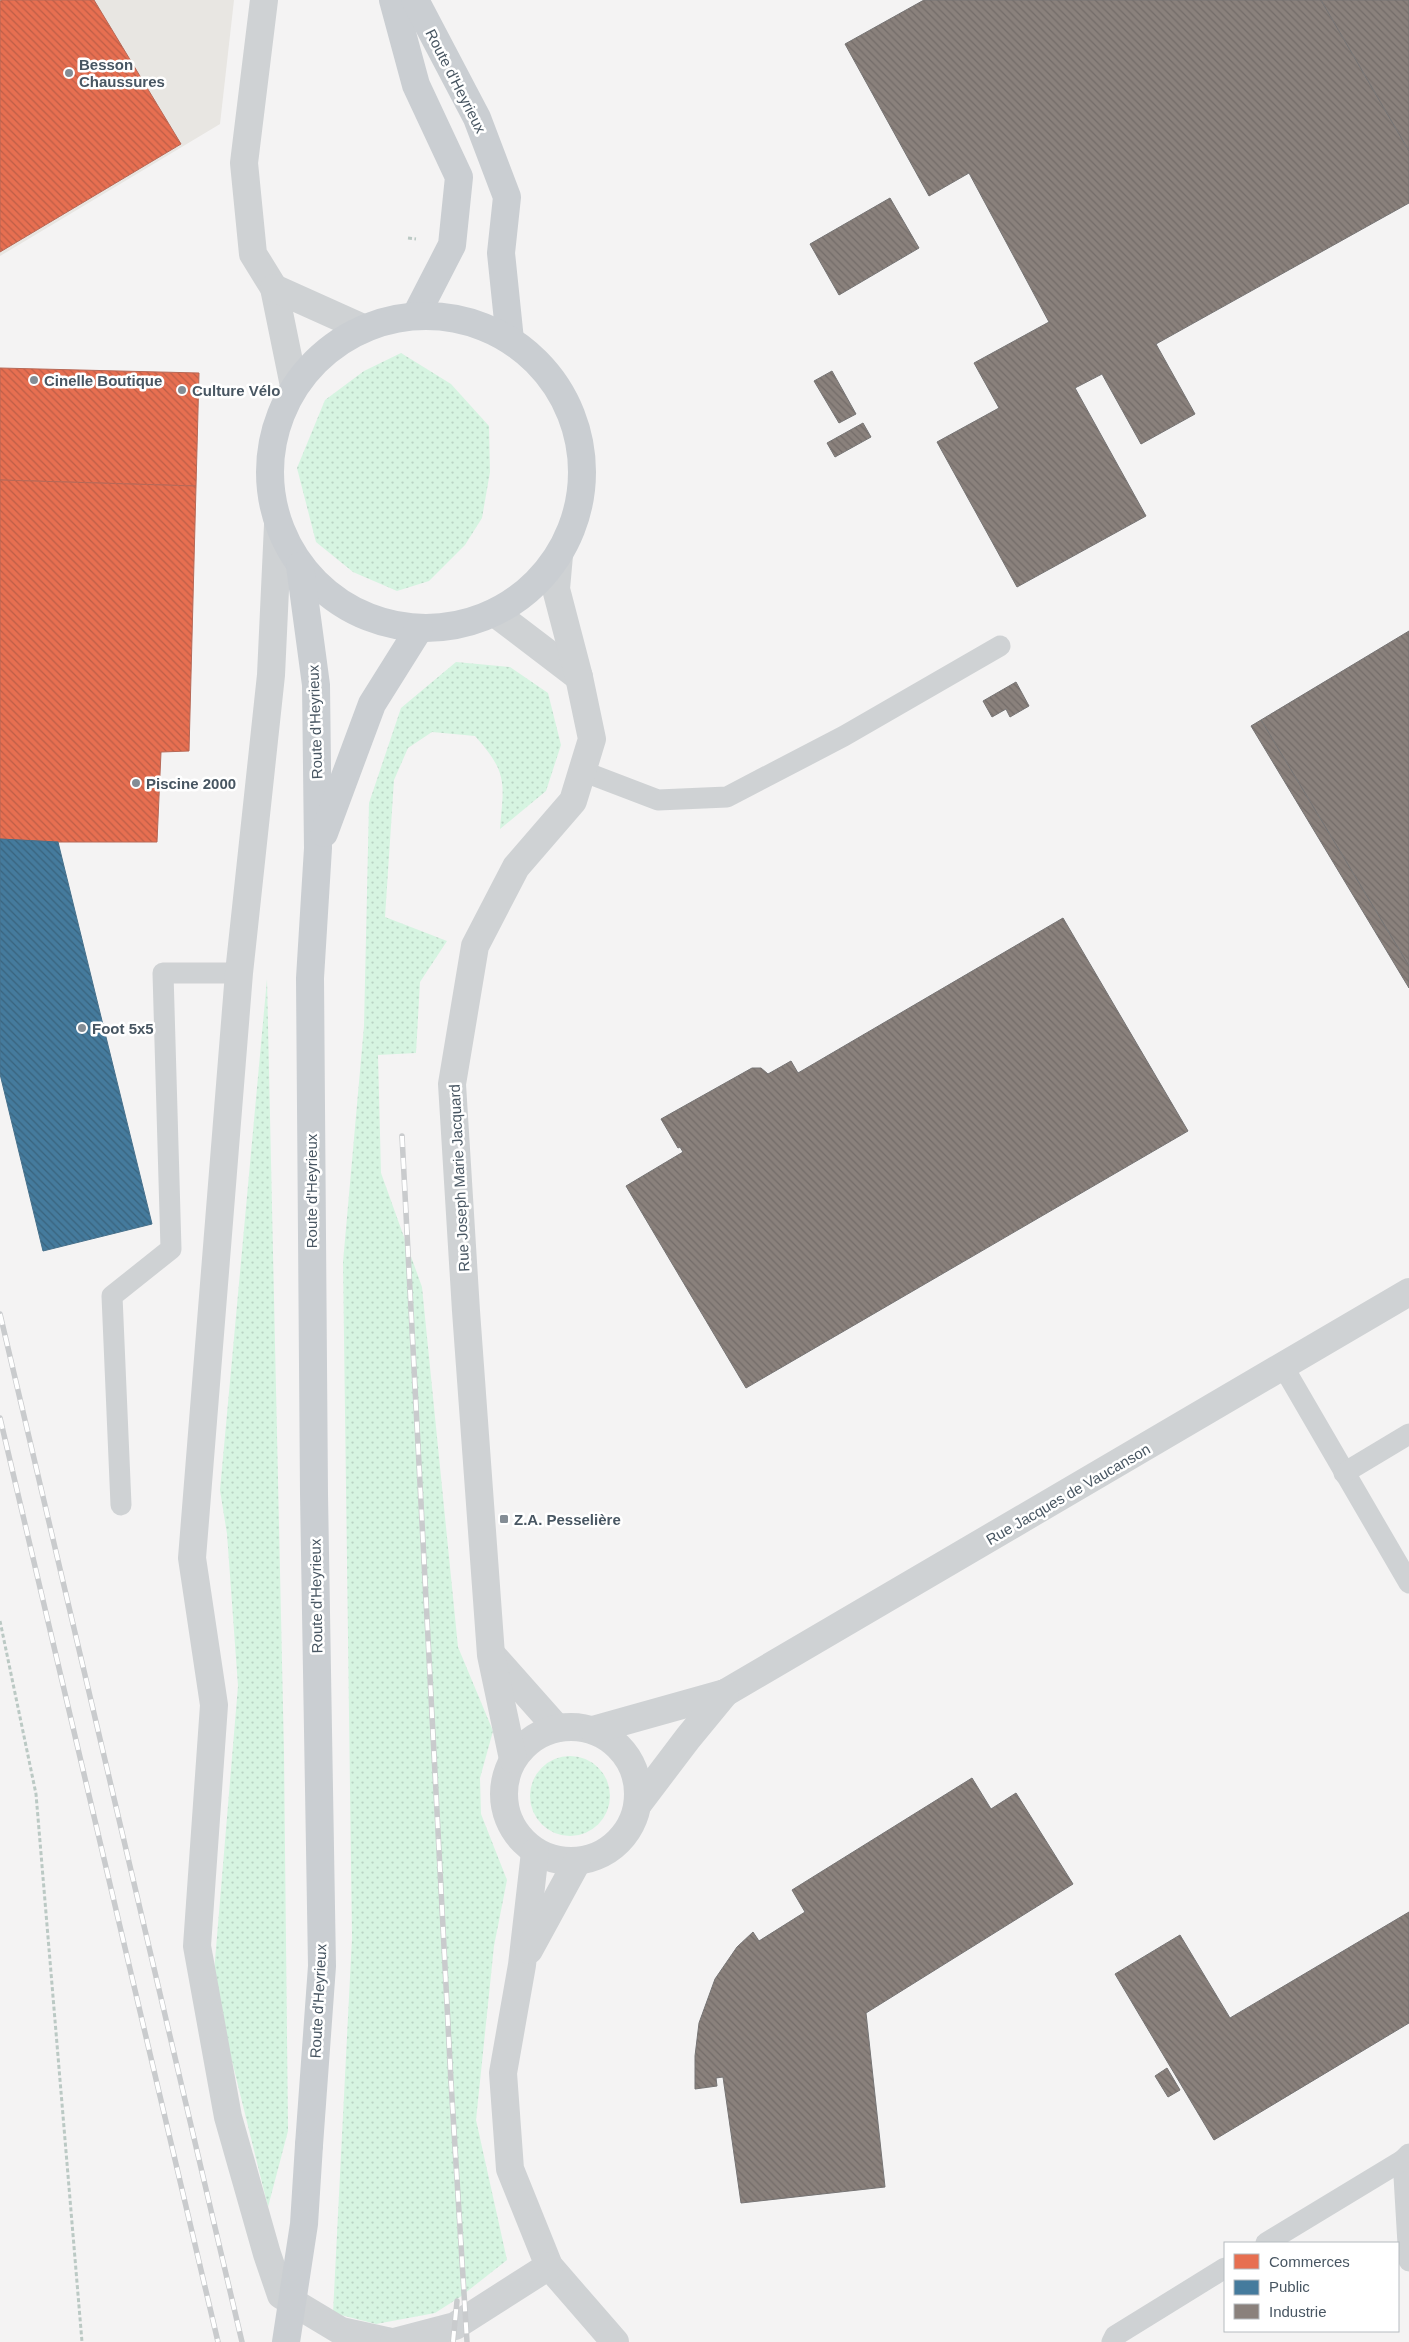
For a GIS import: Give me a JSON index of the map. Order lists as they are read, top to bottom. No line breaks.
{"streets":{"main road":["Route d'Heyrieux"],"street":["Rue Joseph Marie Jacquard","Rue Jacques de Vaucanson"]},"crossings":[["Rue Joseph Marie Jacquard","Rue Jacques de Vaucanson"]],"places":{"other":["Besson Chaussures","Cinelle Boutique","Culture Vélo","Piscine 2000","Foot 5x5"],"transit":["Z.A. Pesselière"]},"legend":["Commerces","Public","Industrie"]}
